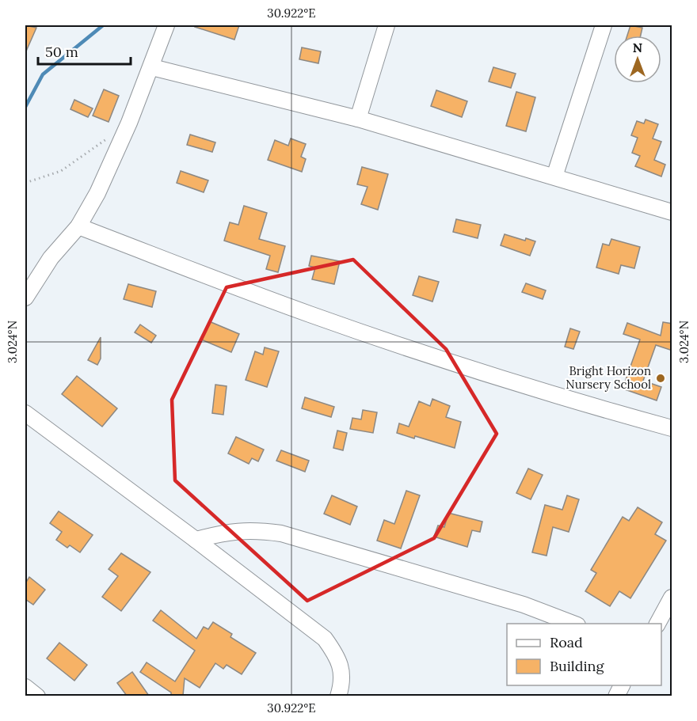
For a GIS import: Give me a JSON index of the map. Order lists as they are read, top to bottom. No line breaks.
{"places":["Bright Horizon Nursery School"],"legend":["Road","Building"],"scale_bar":"50 m","north":"top","coordinates":["30.922°E","3.024°N"]}
